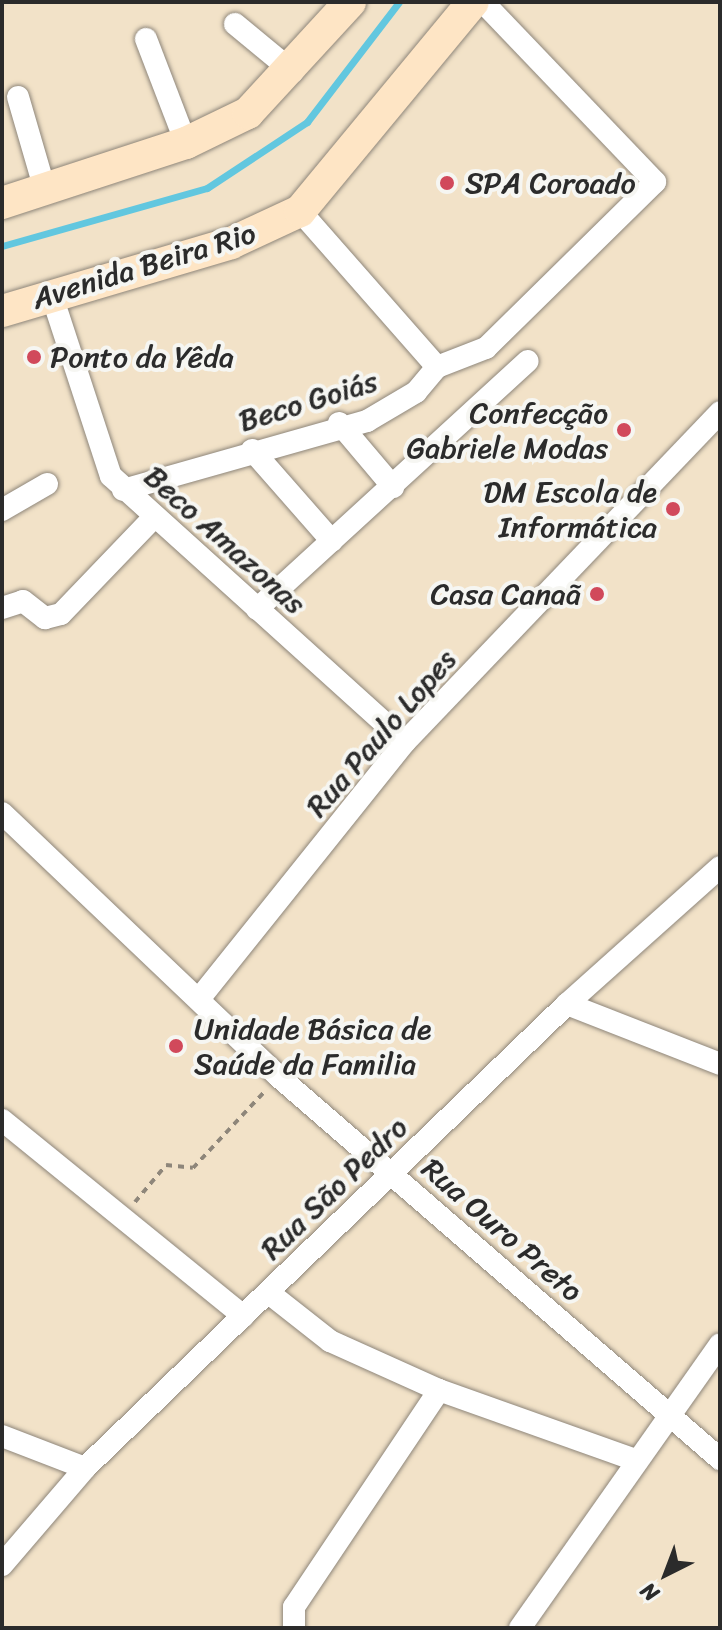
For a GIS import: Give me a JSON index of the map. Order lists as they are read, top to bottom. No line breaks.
{"streets":{"street":["Avenida Beira Rio","Beco Goiás","Beco Amazonas","Rua Paulo Lopes","Rua São Pedro","Rua Ouro Preto"]},"crossings":[["Avenida Beira Rio","Beco Amazonas"],["Beco Goiás","Beco Amazonas"],["Beco Amazonas","Rua Paulo Lopes"],["Rua Paulo Lopes","Rua Ouro Preto"],["Rua São Pedro","Rua Ouro Preto"]],"places":["SPA Coroado","Ponto da Yêda","Confecção Gabriele Modas","DM Escola de Informática","Casa Canaã","Unidade Básica de Saúde da Familia"],"north":"bottom left"}
